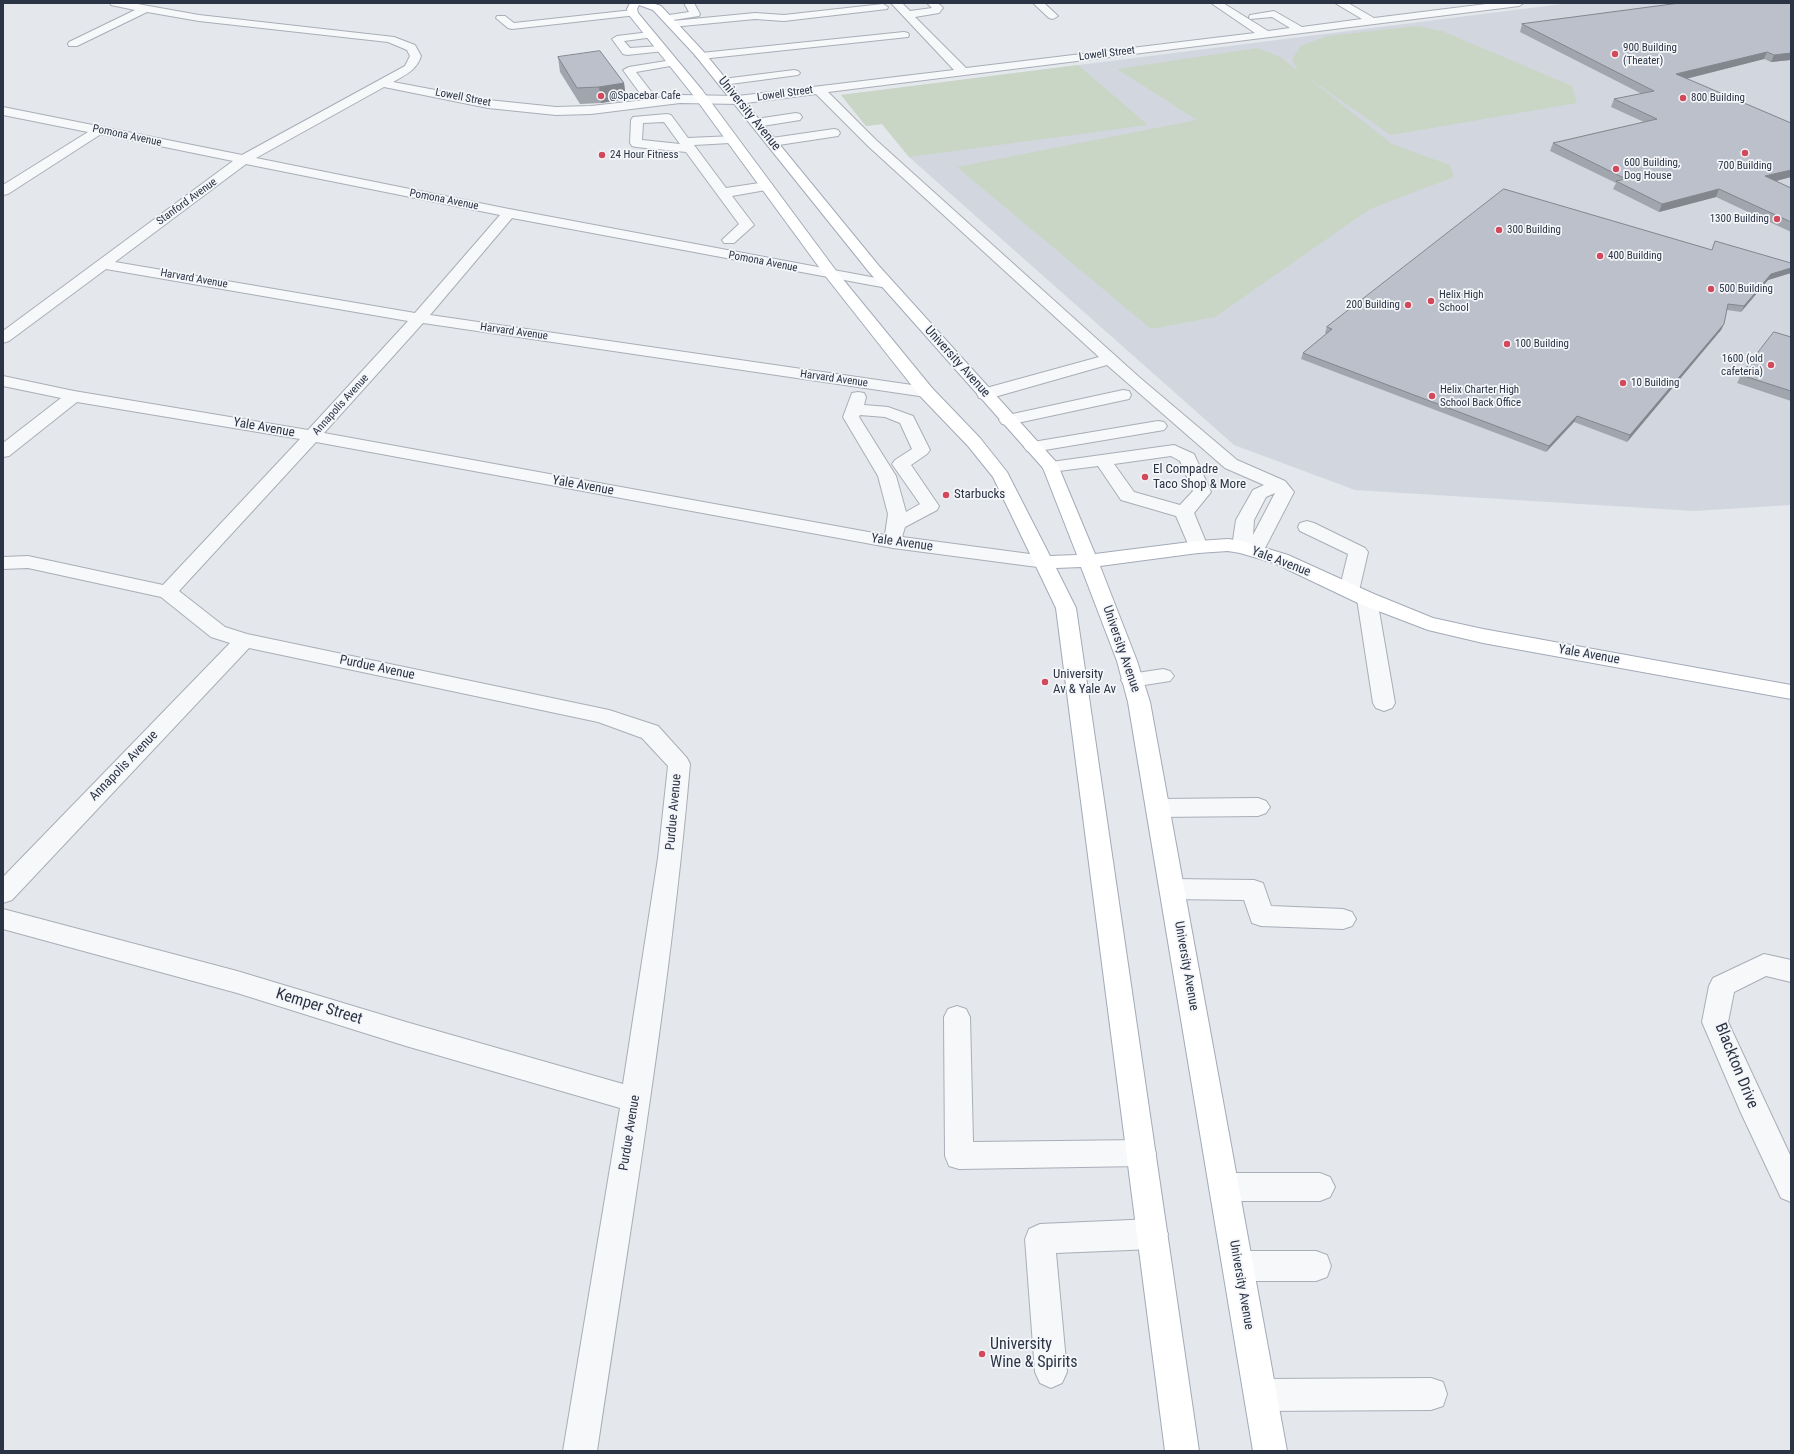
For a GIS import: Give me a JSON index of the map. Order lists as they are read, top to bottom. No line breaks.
{"streets":{"main road":["University Avenue","Yale Avenue"],"street":["Lowell Street","Pomona Avenue","Stanford Avenue","Harvard Avenue","Annapolis Avenue","Purdue Avenue","Kemper Street","Blackton Drive"]},"crossings":[["Lowell Street","University Avenue"],["Lowell Street","Stanford Avenue"],["University Avenue","Pomona Avenue"],["University Avenue","Harvard Avenue"],["University Avenue","Yale Avenue"],["Pomona Avenue","Stanford Avenue"],["Pomona Avenue","Annapolis Avenue"],["Stanford Avenue","Harvard Avenue"],["Harvard Avenue","Annapolis Avenue"],["Annapolis Avenue","Yale Avenue"],["Annapolis Avenue","Purdue Avenue"],["Purdue Avenue","Kemper Street"]],"places":["900 Building (Theater)","@Spacebar Cafe","800 Building","700 Building","24 Hour Fitness","600 Building, Dog House","1300 Building","300 Building","400 Building","500 Building","Helix High School","200 Building","100 Building","1600 (old cafeteria)","10 Building","Helix Charter High School Back Office","El Compadre Taco Shop & More","Starbucks","University Av & Yale Av","University Wine & Spirits"]}
